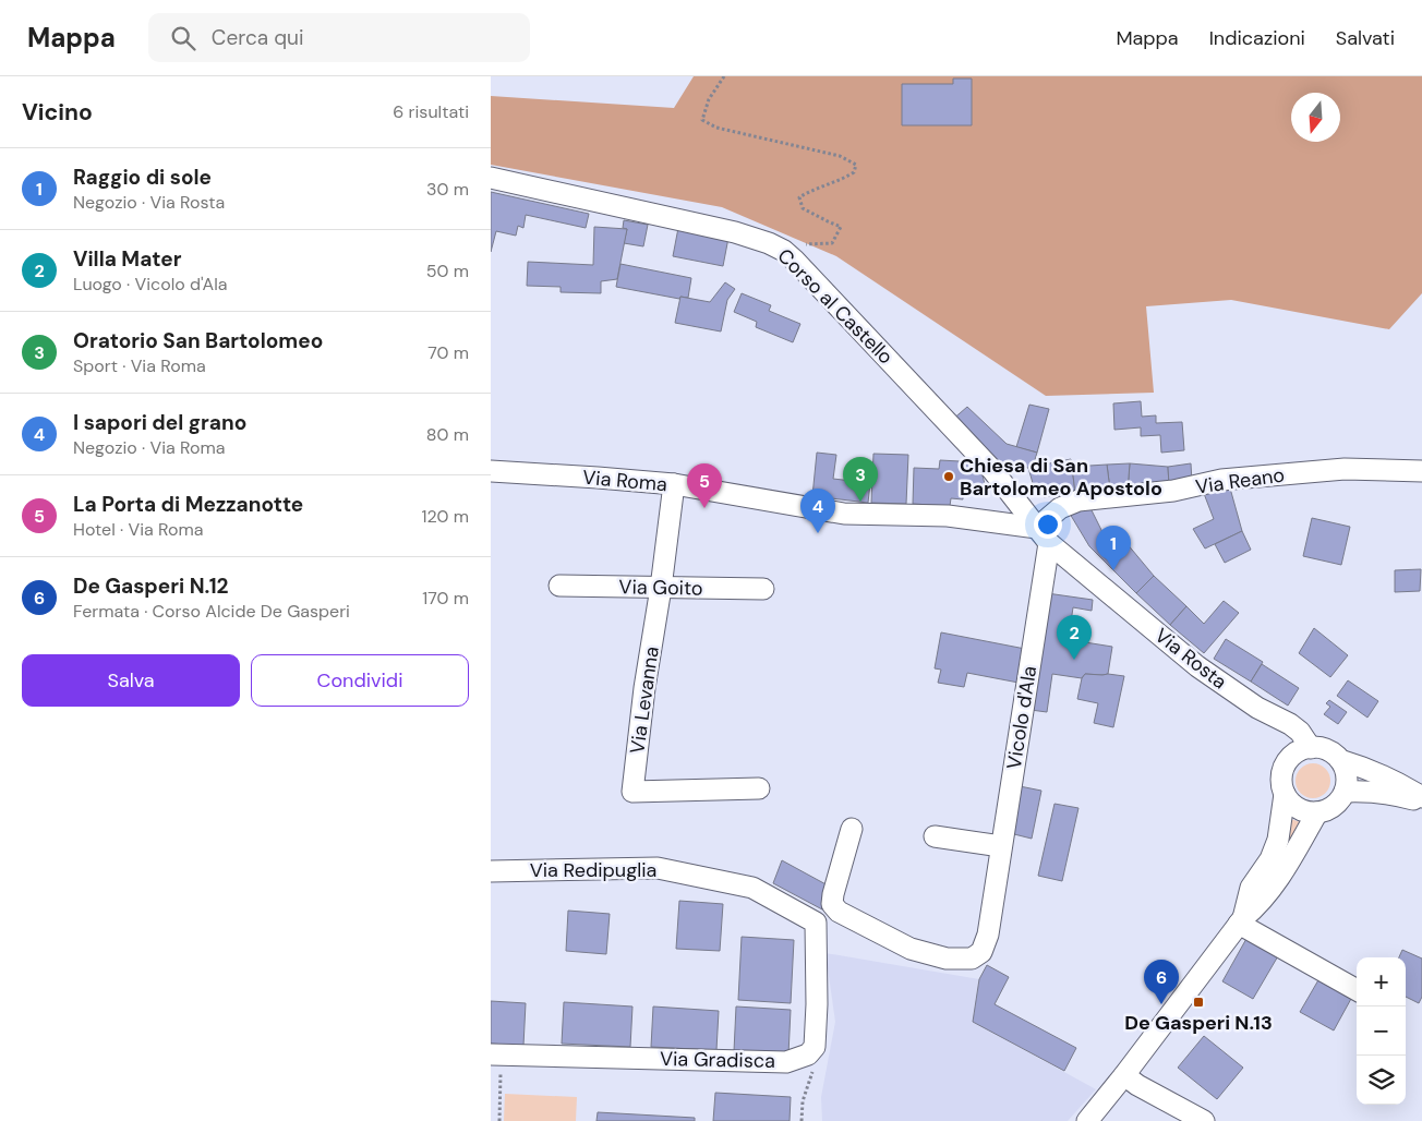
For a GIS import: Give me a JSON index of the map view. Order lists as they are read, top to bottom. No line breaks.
{"streets":{"street":["Corso al Castello","Via Roma","Via Reano","Via Goito","Via Rosta","Via Levanna","Vicolo d'Ala","Via Redipuglia","Via Gradisca"]},"crossings":[["Corso al Castello","Via Roma"],["Corso al Castello","Via Reano"],["Corso al Castello","Via Rosta"],["Corso al Castello","Vicolo d'Ala"],["Via Roma","Via Reano"],["Via Roma","Via Rosta"],["Via Roma","Via Levanna"],["Via Roma","Vicolo d'Ala"],["Via Reano","Via Rosta"],["Via Reano","Vicolo d'Ala"],["Via Goito","Via Levanna"],["Via Rosta","Vicolo d'Ala"],["Via Redipuglia","Via Gradisca"]],"places":{"other":["Chiesa di San Bartolomeo Apostolo"],"transit":["De Gasperi N.13"]},"north":"bottom","page":{"header":"Mappa","search":"Cerca qui","nav":["Mappa","Indicazioni","Salvati"],"heading":["Vicino","6 risultati"],"list":[{"mark":"1","name":"Raggio di sole","note":"Negozio · Via Rosta","value":"30 m"},{"mark":"2","name":"Villa Mater","note":"Luogo · Vicolo d'Ala","value":"50 m"},{"mark":"3","name":"Oratorio San Bartolomeo","note":"Sport · Via Roma","value":"70 m"},{"mark":"4","name":"I sapori del grano","note":"Negozio · Via Roma","value":"80 m"},{"mark":"5","name":"La Porta di Mezzanotte","note":"Hotel · Via Roma","value":"120 m"},{"mark":"6","name":"De Gasperi N.12","note":"Fermata · Corso Alcide De Gasperi","value":"170 m"}],"pins":["3","5","4","1","2","6"],"buttons":["Salva","Condividi"],"map_buttons":["+","−"]}}
